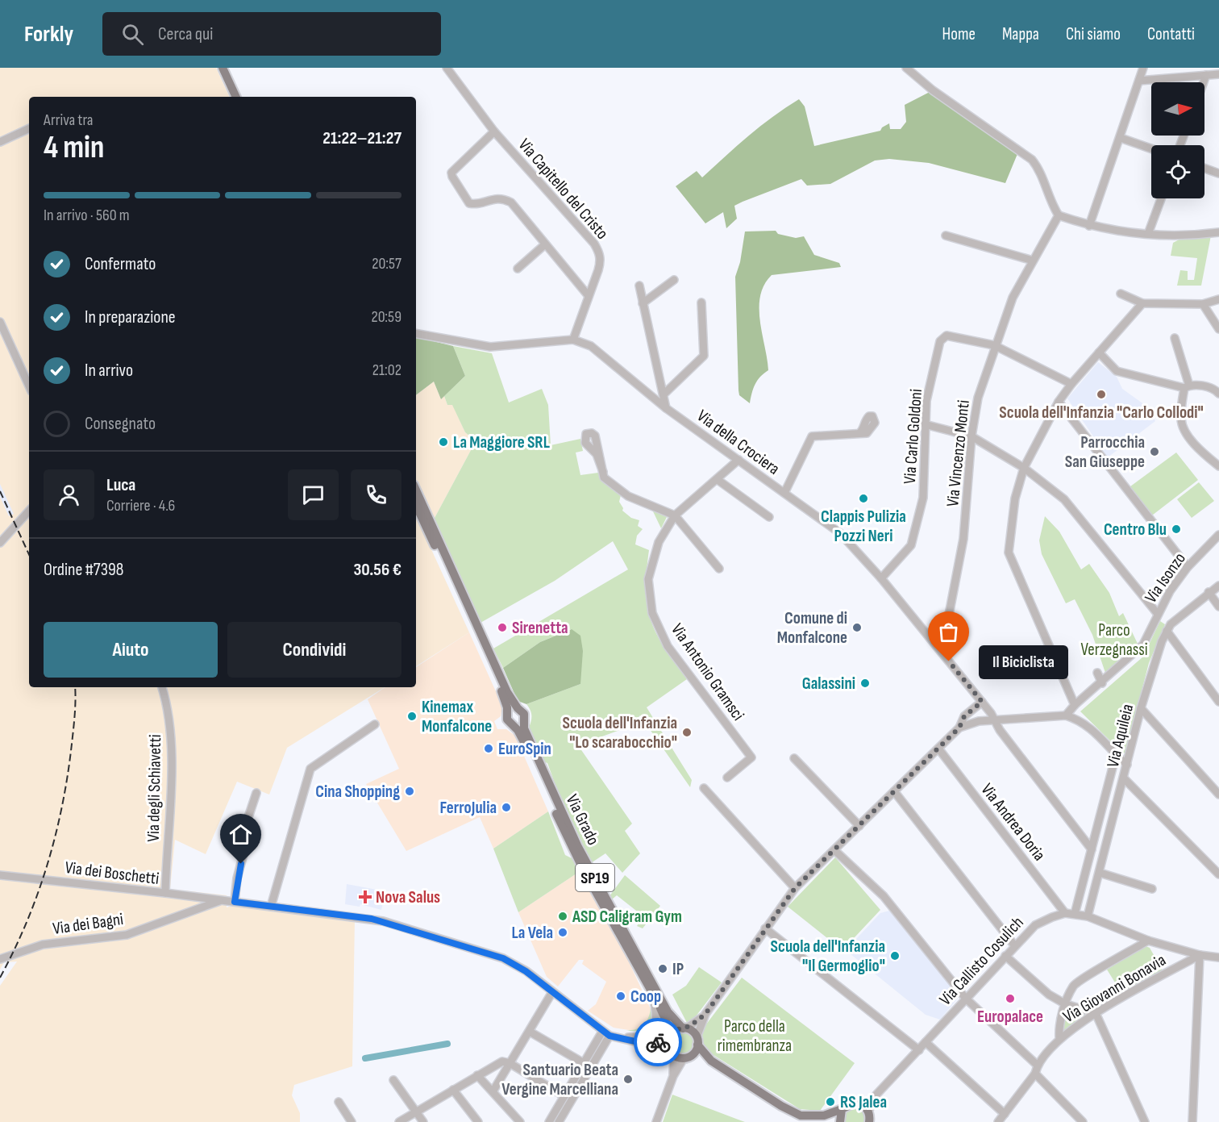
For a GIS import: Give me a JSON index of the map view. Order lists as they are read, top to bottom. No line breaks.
{"streets":{"main road":["Via Grado","SP19","Via Callisto Cosulich"],"street":["Via Capitello del Cristo","Via Carlo Goldoni","Via della Crociera","Via Vincenzo Monti","Via Isonzo","Via Antonio Gramsci","Via Aquileia","Via degli Schiavetti","Via Andrea Doria","Via dei Boschetti","Via dei Bagni","Via Giovanni Bonavia"]},"crossings":[["Via Capitello del Cristo","Via della Crociera"],["Via Carlo Goldoni","Via della Crociera"],["Via Carlo Goldoni","Via Vincenzo Monti"],["Via della Crociera","Via Vincenzo Monti"],["Via della Crociera","Via Antonio Gramsci"],["Via della Crociera","Via Aquileia"],["Via Aquileia","Via Callisto Cosulich"],["Via degli Schiavetti","Via dei Boschetti"],["Via Andrea Doria","Via Callisto Cosulich"],["Via dei Boschetti","Via dei Bagni"],["Via Callisto Cosulich","Via Giovanni Bonavia"]],"parks":["Parco Verzegnassi","Parco della rimembranza"],"places":{"other":["Scuola dell'Infanzia \"Carlo Collodi\"","La Maggiore SRL","Parrocchia San Giuseppe","Clappis Pulizia Pozzi Neri","Centro Blu","Sirenetta","Comune di Monfalcone","Il Biciclista","Galassini","Kinemax Monfalcone","Scuola dell'Infanzia \"Lo scarabocchio\"","EuroSpin","Cina Shopping","FerroJulia","ASD Caligram Gym","La Vela","Scuola dell'Infanzia \"Il Germoglio\"","IP","Coop","Europalace","Santuario Beata Vergine Marcelliana","RS Jalea"],"health":["Nova Salus"]},"north":"right","page":{"header":"Forkly","search":"Cerca qui","nav":["Home","Mappa","Chi siamo","Contatti"],"heading":["4 min","Arriva tra","21:22–21:27"],"panel":["Luca","Corriere · 4.6","Ordine #7398","30.56 €"],"bar":"In arrivo · 560 m","list":[["Confermato","20:57"],["In preparazione","20:59"],["In arrivo","21:02"],"Consegnato"],"buttons":["Aiuto","Condividi"],"bubble":"Il Biciclista"}}
